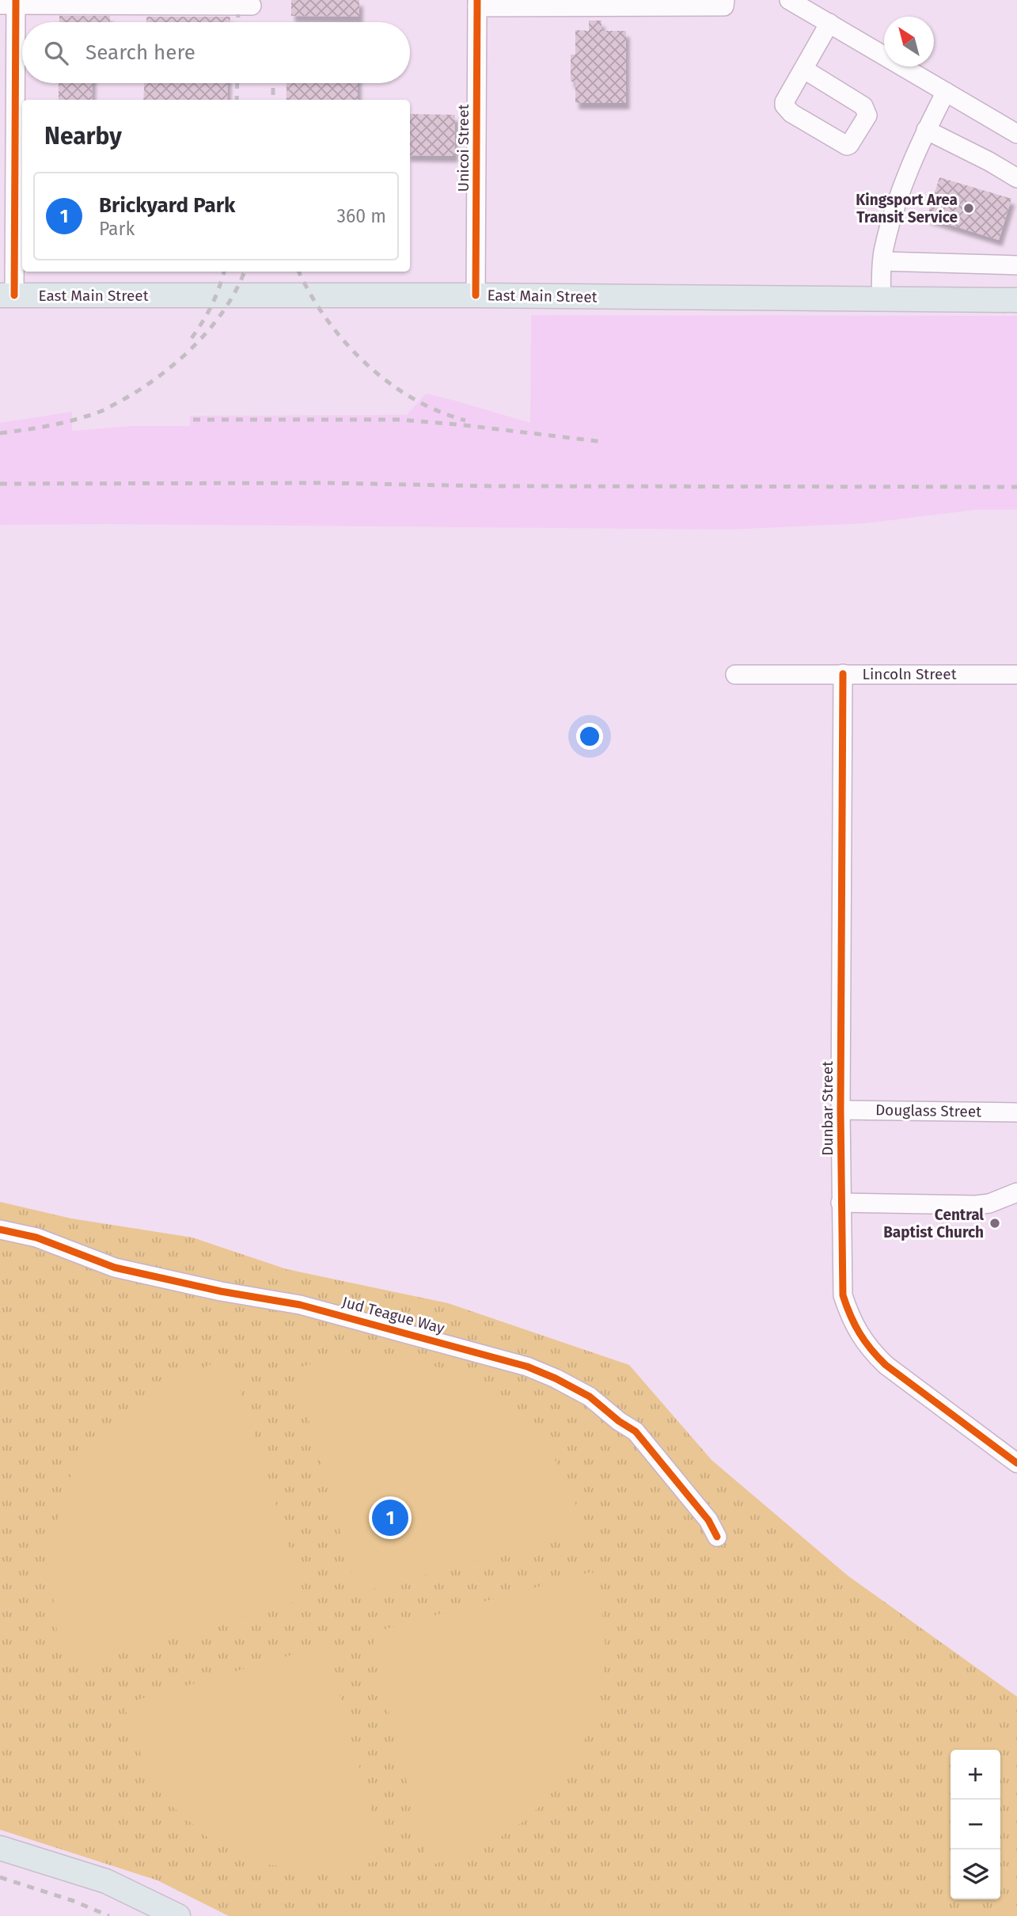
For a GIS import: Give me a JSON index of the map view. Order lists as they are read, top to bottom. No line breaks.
{"streets":{"main road":["East Main Street"],"street":["Unicoi Street","Lincoln Street","Dunbar Street","Douglass Street","Jud Teague Way"]},"crossings":[["Unicoi Street","East Main Street"],["Lincoln Street","Dunbar Street"],["Dunbar Street","Douglass Street"]],"places":["Kingsport Area Transit Service","Central Baptist Church"],"north":"top left","page":{"search":"Search here","heading":"Nearby","list":[{"mark":"1","name":"Brickyard Park","note":"Park","value":"360 m"}],"pins":"1","map_buttons":["+","−"]}}
